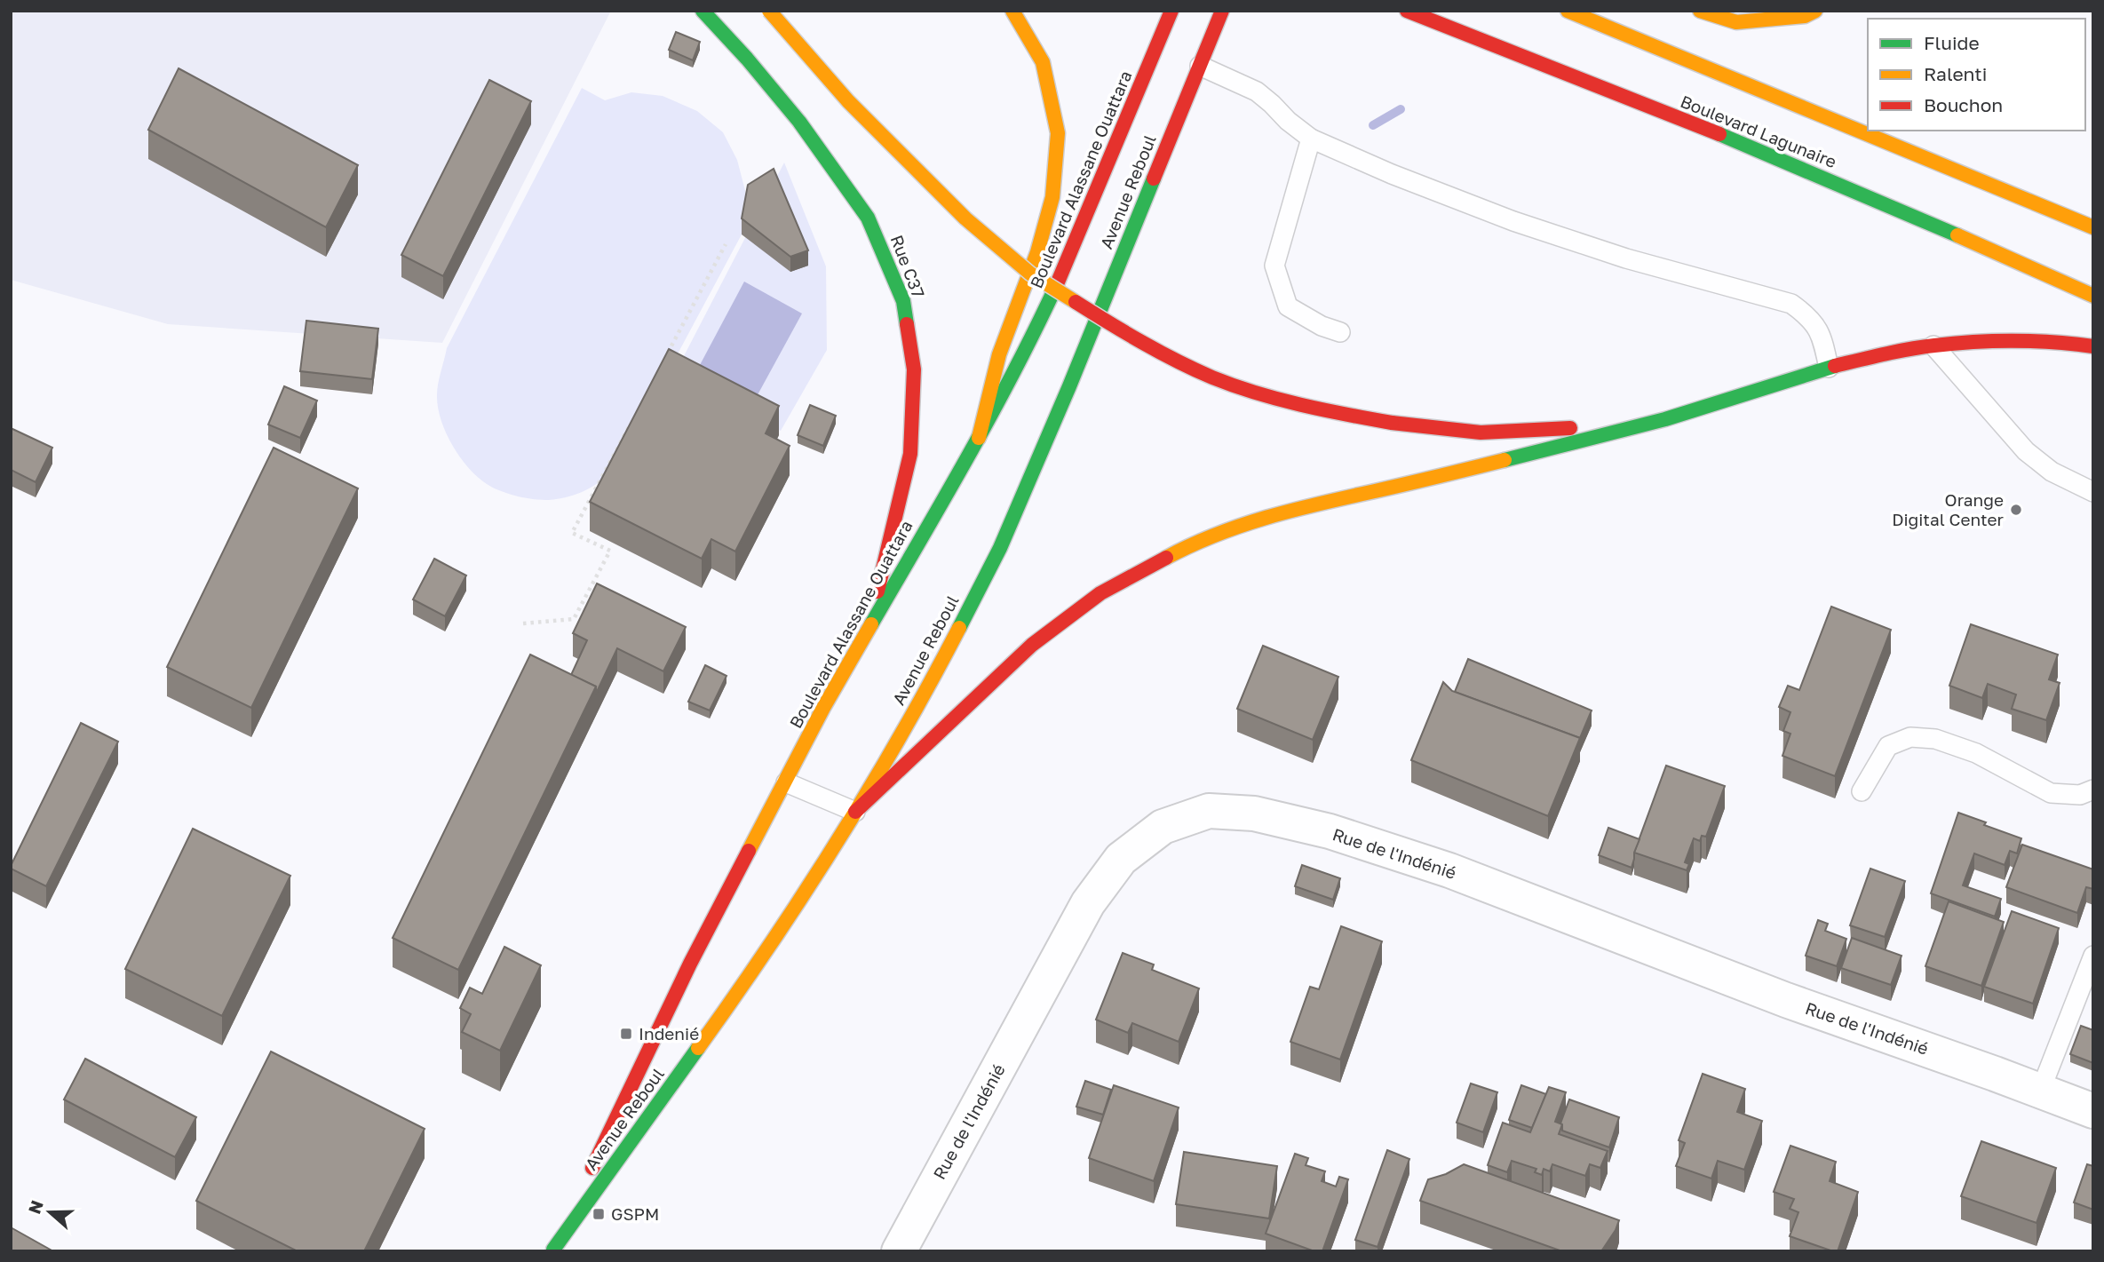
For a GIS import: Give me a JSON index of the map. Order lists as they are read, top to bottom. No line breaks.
{"streets":{"main road":["Boulevard Lagunaire","Boulevard Alassane Ouattara","Avenue Reboul","Rue C37"],"street":["Rue de l'Indénié"]},"crossings":[["Boulevard Alassane Ouattara","Avenue Reboul"],["Boulevard Alassane Ouattara","Rue C37"]],"places":{"other":["Orange Digital Center"],"transit":["Indenié","GSPM"]},"legend":["Fluide","Ralenti","Bouchon"],"north":"left"}
